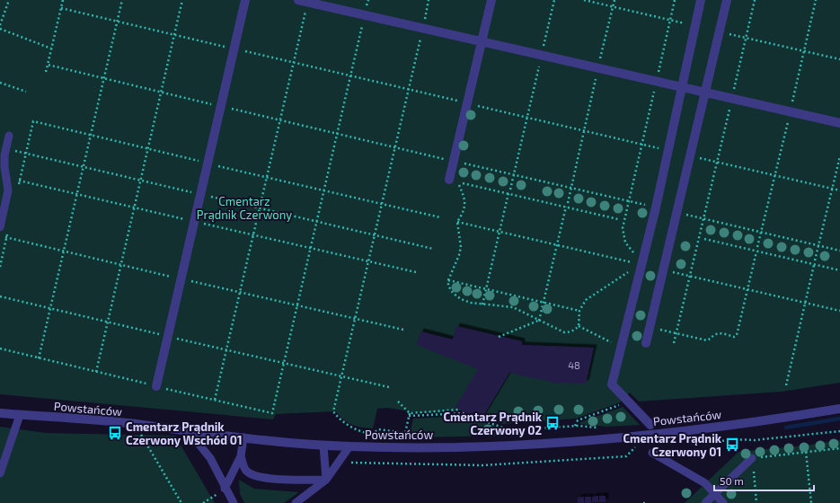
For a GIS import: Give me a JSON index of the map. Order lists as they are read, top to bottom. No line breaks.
{"streets":{"street":["Powstańców"]},"parks":["Cmentarz Prądnik Czerwony"],"places":{"bus stop":["Cmentarz Prądnik Czerwony 02","Cmentarz Prądnik Czerwony Wschód 01","Cmentarz Prądnik Czerwony 01"]},"house_numbers":["48"],"scale_bar":"50 m"}
